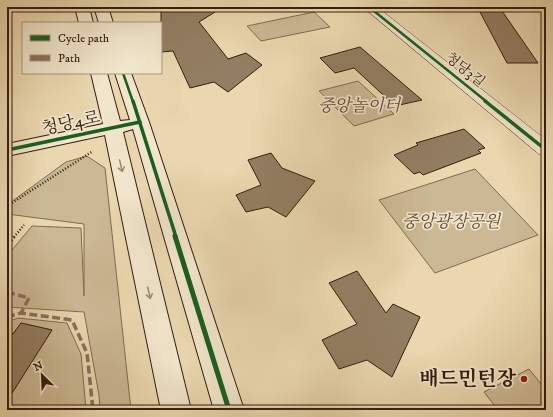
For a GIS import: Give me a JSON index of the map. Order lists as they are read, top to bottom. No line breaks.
{"streets":{"street":["청당3길","청당4로"]},"parks":["중앙놀이터","중앙광장공원"],"places":["배드민턴장"],"legend":["Cycle path","Path"],"north":"top left"}
